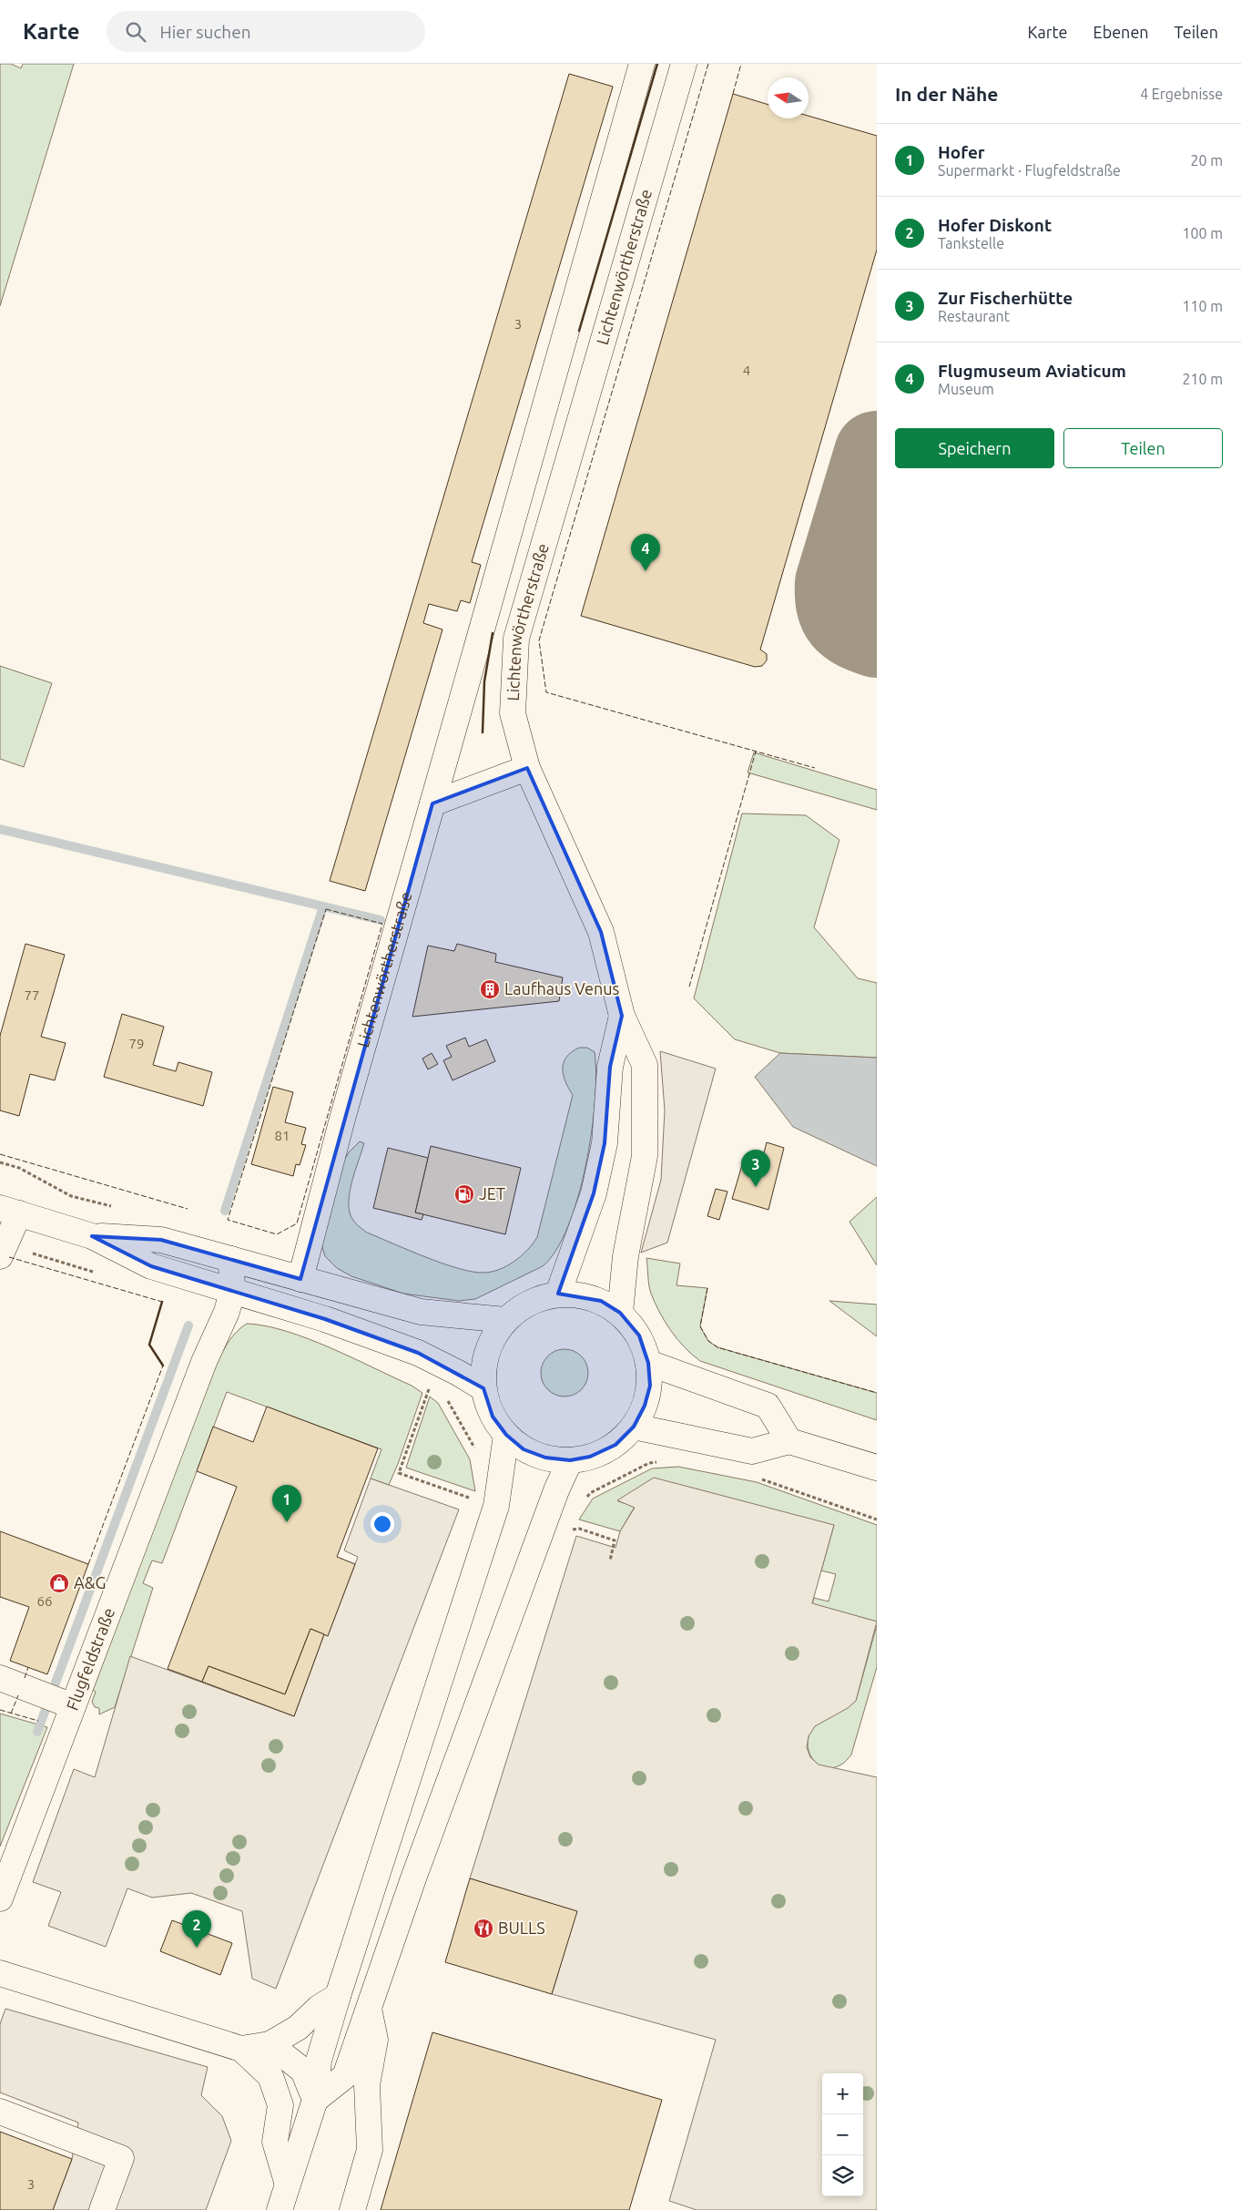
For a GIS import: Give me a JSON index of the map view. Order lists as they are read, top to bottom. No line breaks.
{"streets":{"main road":["Lichtenwörtherstraße","Flugfeldstraße"]},"places":{"building":["Laufhaus Venus"],"fuel station":["JET"],"shop":["A&G"],"restaurant":["BULLS"]},"house_numbers":["3","4","77","79","81","66","3"],"north":"left","page":{"header":"Karte","search":"Hier suchen","nav":["Karte","Ebenen","Teilen"],"heading":["In der Nähe","4 Ergebnisse"],"list":[{"mark":"1","name":"Hofer","note":"Supermarkt · Flugfeldstraße","value":"20 m"},{"mark":"2","name":"Hofer Diskont","note":"Tankstelle","value":"100 m"},{"mark":"3","name":"Zur Fischerhütte","note":"Restaurant","value":"110 m"},{"mark":"4","name":"Flugmuseum Aviaticum","note":"Museum","value":"210 m"}],"buttons":["Speichern","Teilen"],"pins":["4","3","1","2"],"map_buttons":["+","−"]}}
